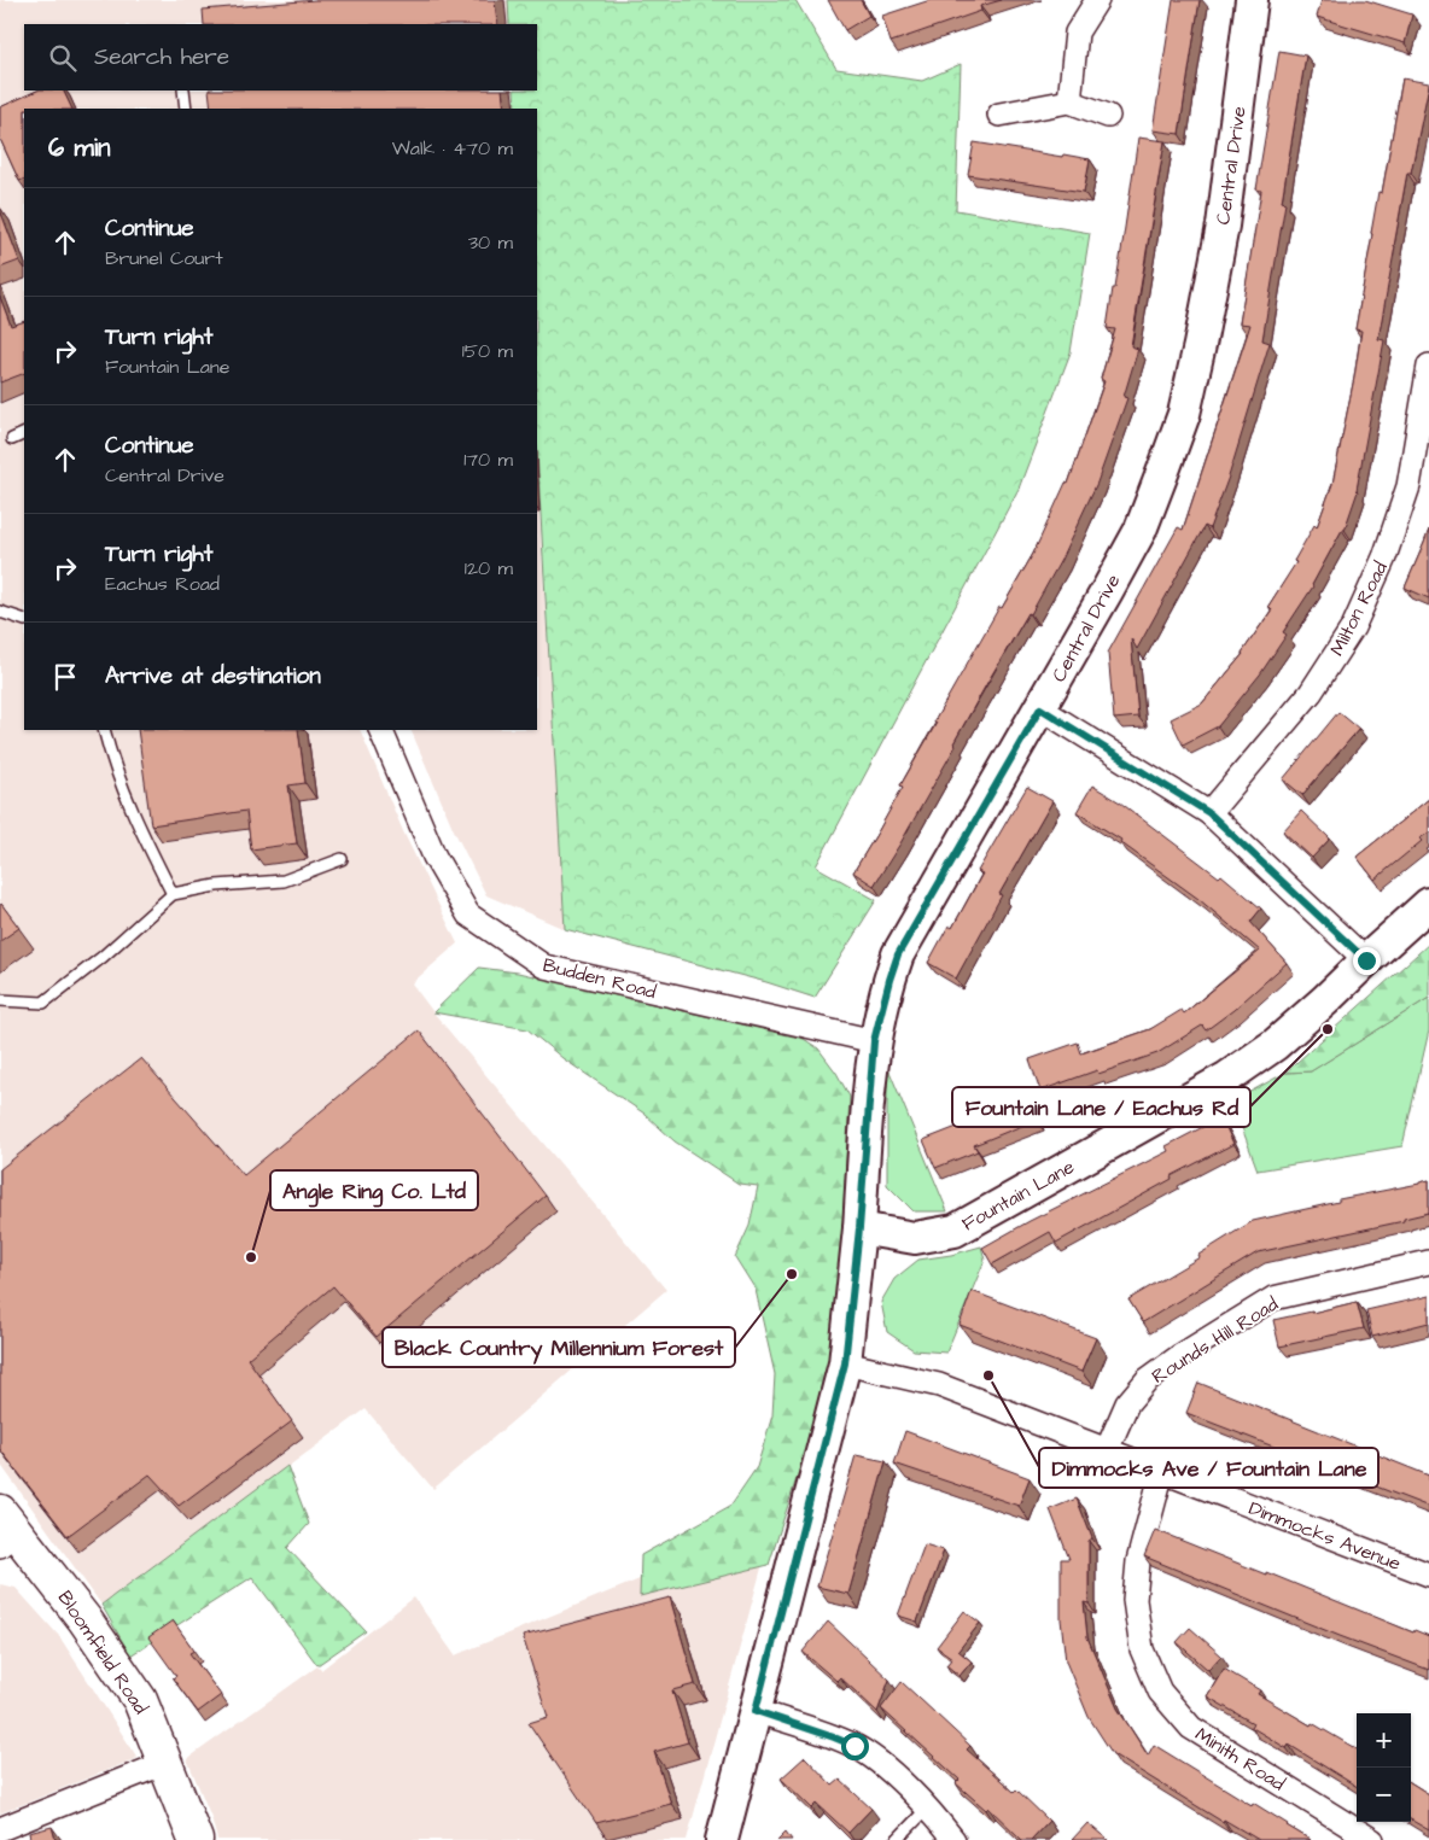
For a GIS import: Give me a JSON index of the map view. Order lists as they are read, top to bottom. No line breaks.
{"streets":{"main road":["Bloomfield Road"],"street":["Central Drive","Milton Road","Budden Road","Fountain Lane","Rounds Hill Road","Dimmocks Avenue","Minith Road"]},"crossings":[["Central Drive","Budden Road"],["Central Drive","Fountain Lane"],["Rounds Hill Road","Dimmocks Avenue"],["Dimmocks Avenue","Minith Road"]],"places":["Fountain Lane / Eachus Rd","Angle Ring Co. Ltd","Black Country Millennium Forest","Dimmocks Ave / Fountain Lane"],"page":{"search":"Search here","heading":["6 min","Walk · 470 m"],"list":[["Continue","Brunel Court","30 m"],["Turn right","Fountain Lane","150 m"],["Continue","Central Drive","170 m"],["Turn right","Eachus Road","120 m"],"Arrive at destination"],"map_buttons":["+","−"]}}
